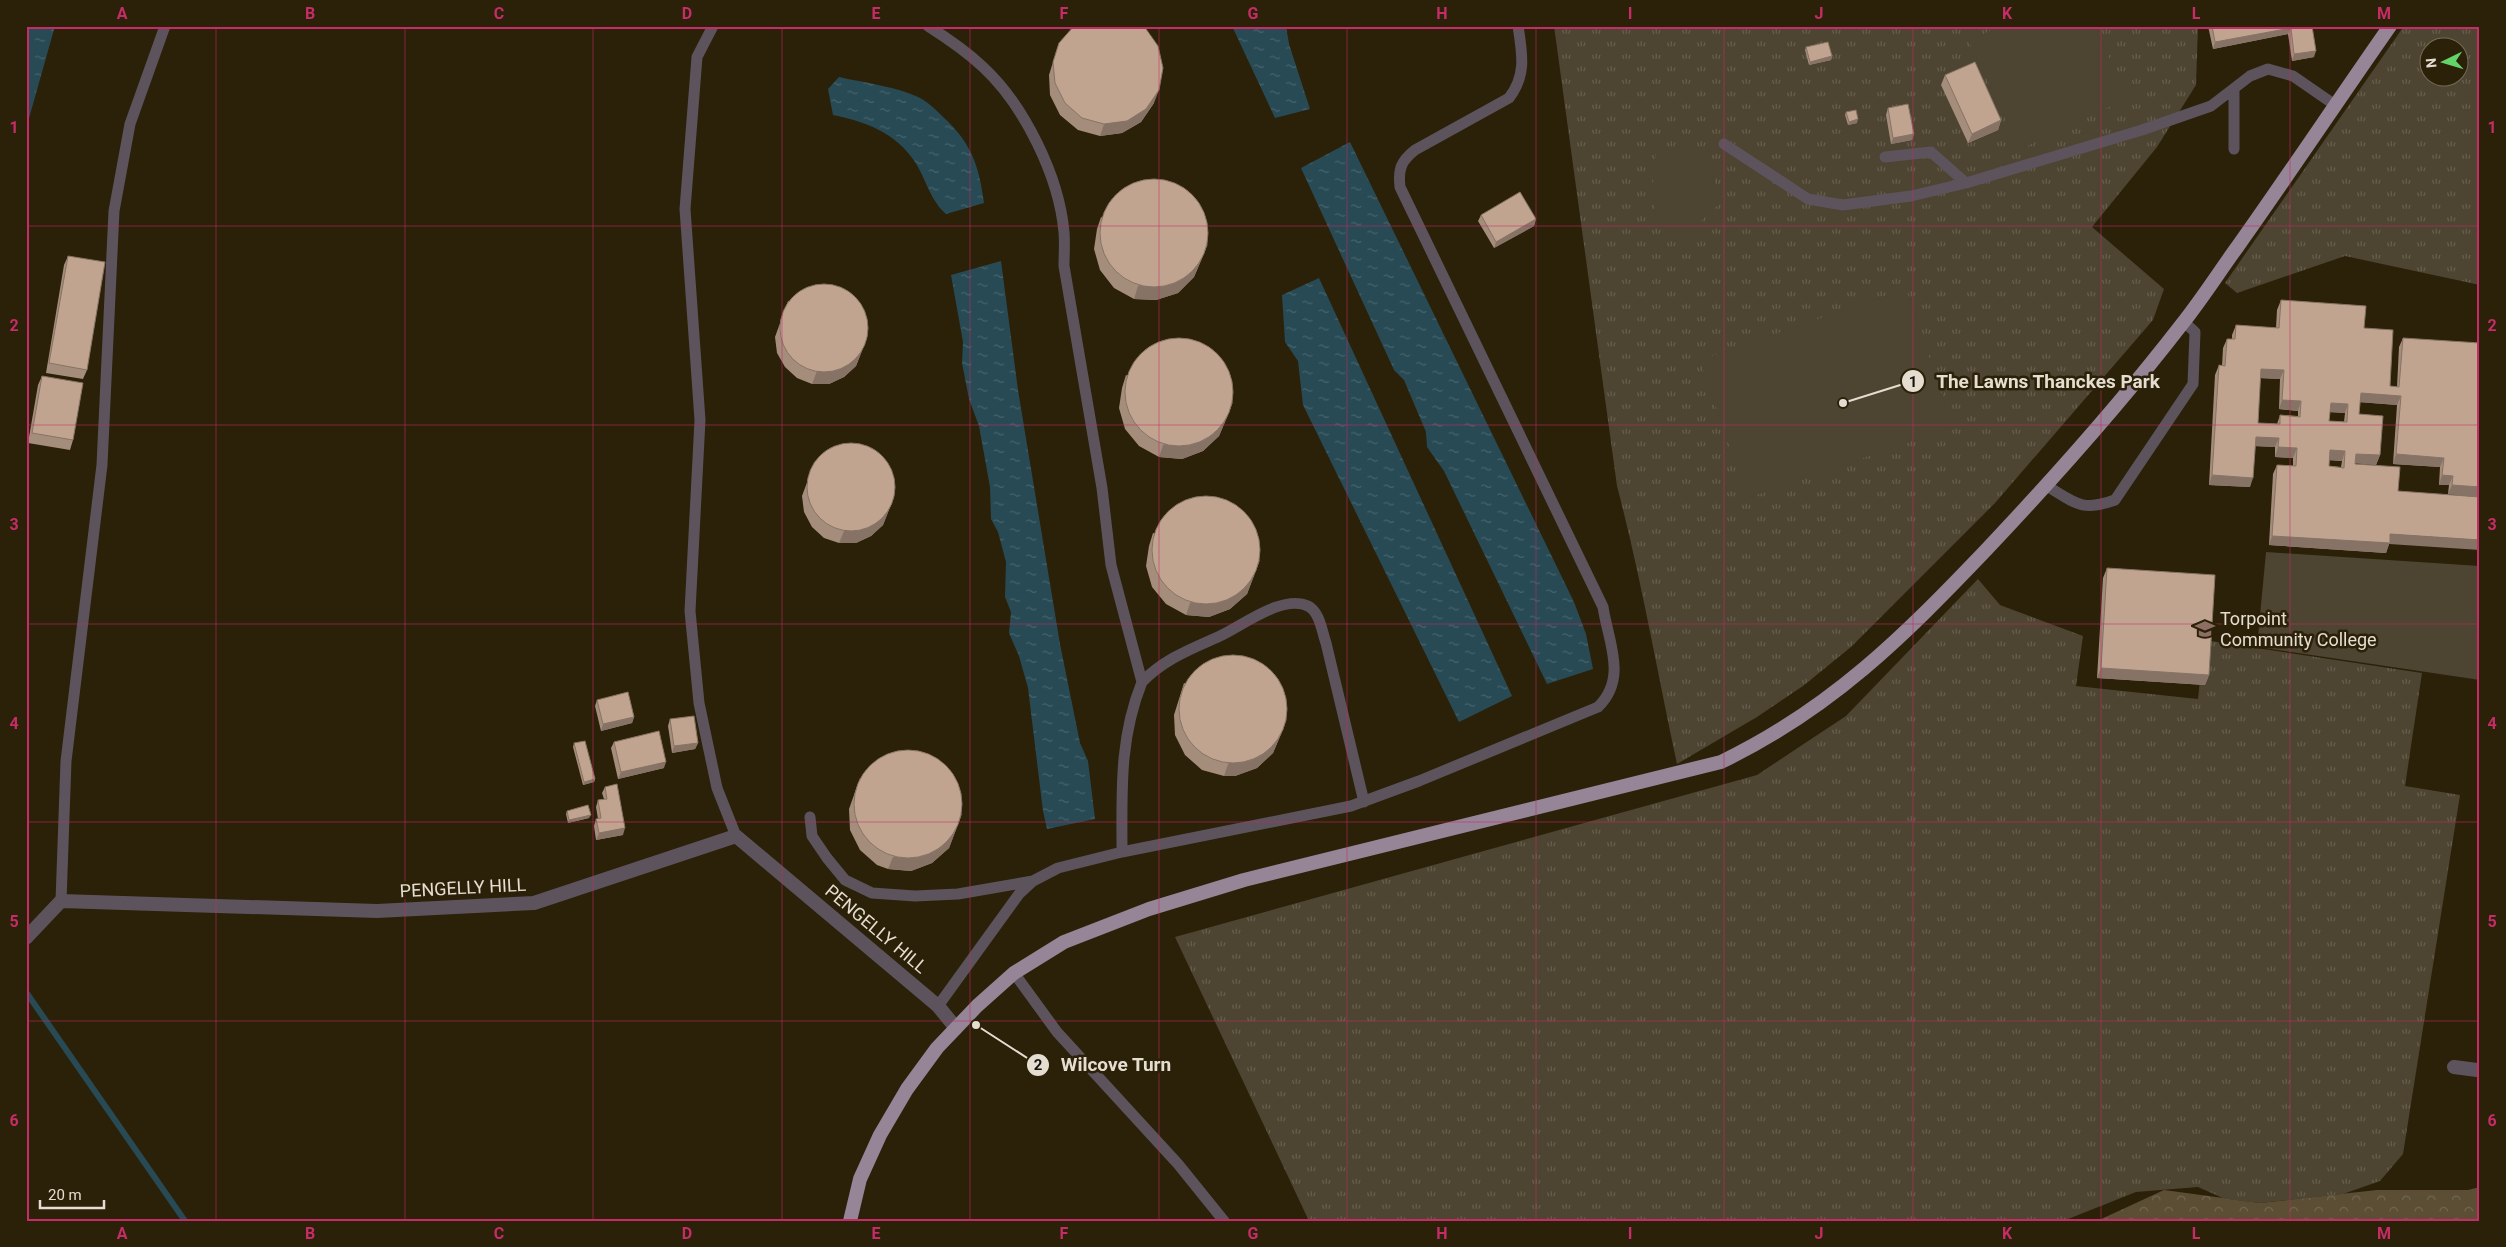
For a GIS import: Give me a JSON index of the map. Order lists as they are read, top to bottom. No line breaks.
{"streets":{"street":["PENGELLY HILL"]},"places":{"other":["The Lawns Thanckes Park","Wilcove Turn"],"school or university":["Torpoint Community College"]},"scale_bar":"20 m","north":"left","grid":{"columns":["A","B","C","D","E","F","G","H","I","J","K","L","M"],"rows":["1","2","3","4","5","6"]}}
